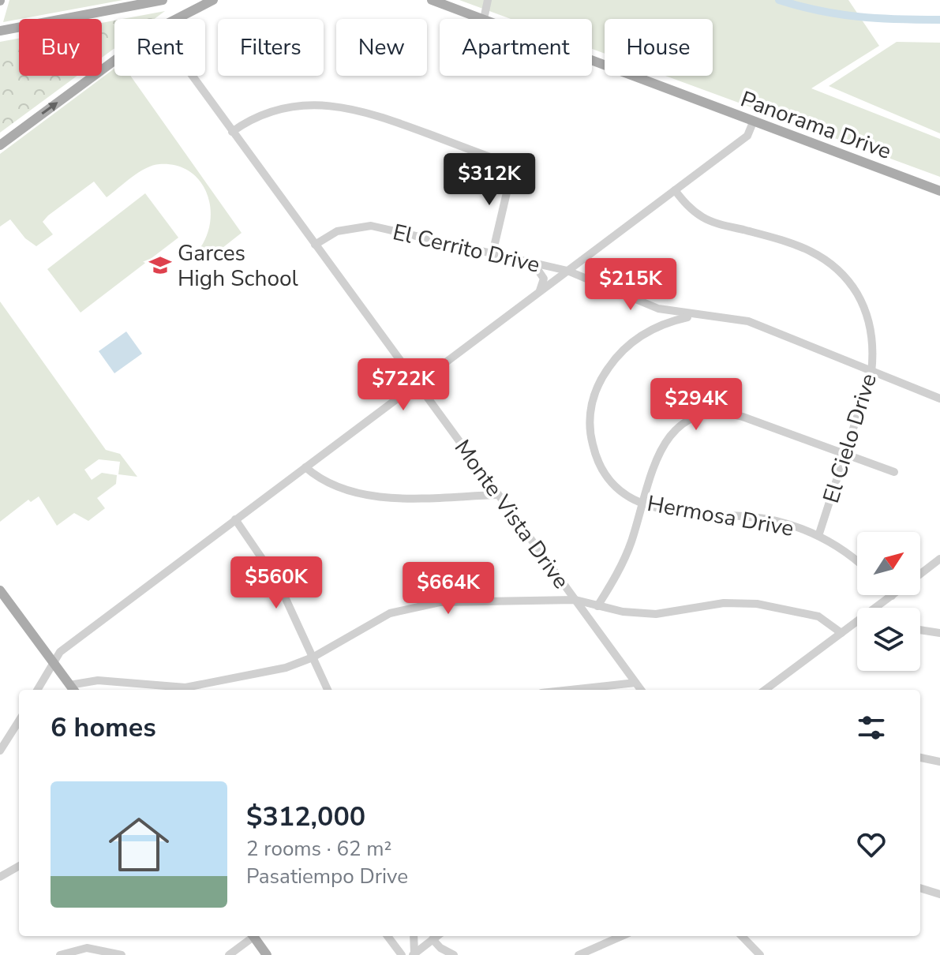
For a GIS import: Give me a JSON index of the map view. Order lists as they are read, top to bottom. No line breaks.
{"streets":{"main road":["Panorama Drive"],"street":["El Cerrito Drive","El Cielo Drive","Monte Vista Drive","Hermosa Drive"]},"crossings":[["El Cerrito Drive","El Cielo Drive"],["El Cerrito Drive","Monte Vista Drive"],["El Cerrito Drive","Hermosa Drive"],["El Cielo Drive","Hermosa Drive"]],"places":{"school or university":["Garces High School"]},"north":"top right","page":{"chip":["Buy","Rent","Filters","New","Apartment","House"],"price":["$312K","$215K","$722K","$294K","$560K","$664K"],"heading":"6 homes","list":[{"name":"$312,000","note":"2 rooms · 62 m² · Pasatiempo Drive"}]}}
